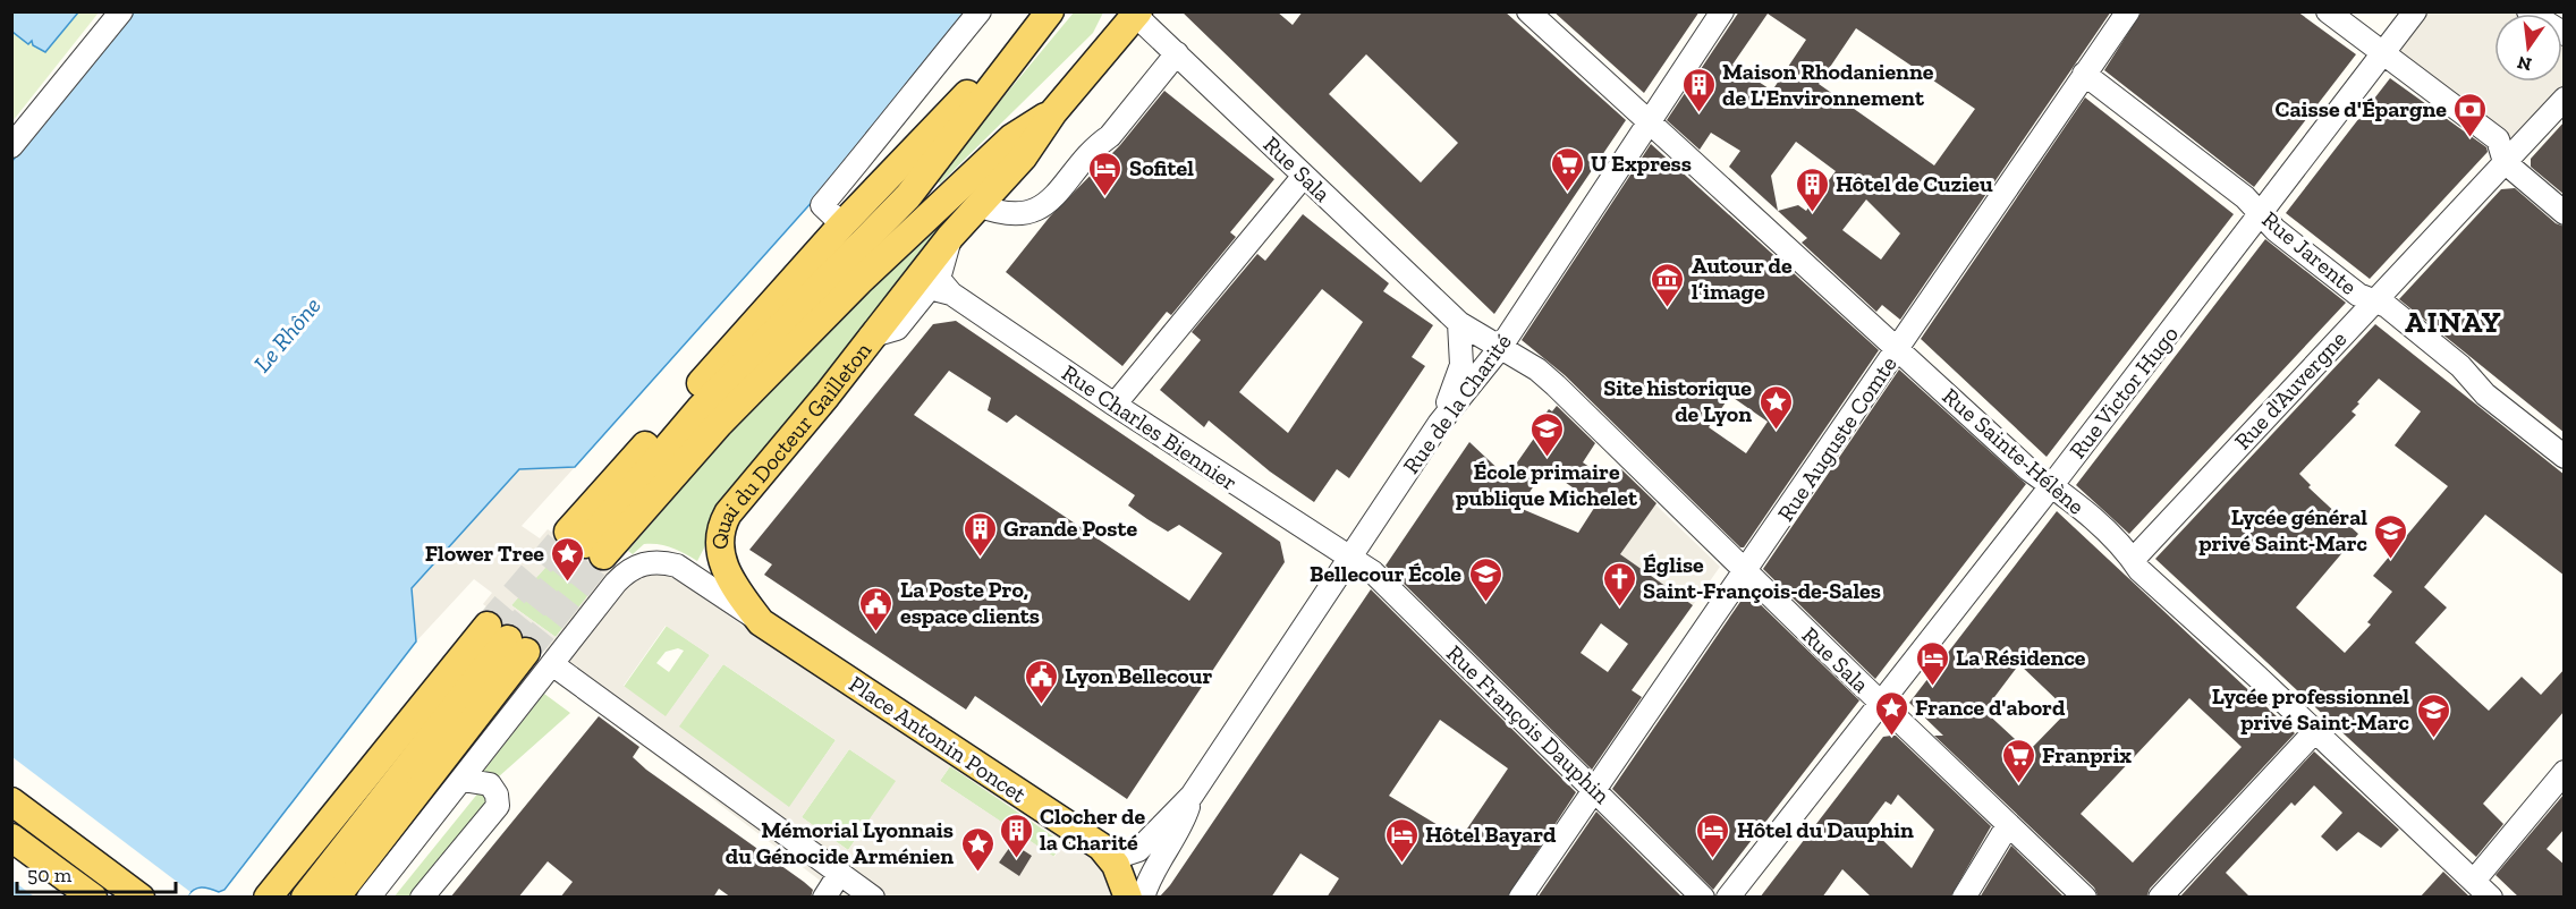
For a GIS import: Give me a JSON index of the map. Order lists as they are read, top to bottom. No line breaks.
{"streets":{"main road":["Quai du Docteur Gailleton","Place Antonin Poncet"],"street":["Rue Sala","Rue Jarente","Rue d'Auvergne","Rue Victor Hugo","Rue de la Charité","Rue Charles Biennier","Rue Auguste Comte","Rue Sainte-Hélène","Rue François Dauphin"]},"crossings":[["Rue Sala","Rue Victor Hugo"],["Rue Sala","Rue de la Charité"],["Rue Sala","Rue Auguste Comte"],["Rue Sala","Quai du Docteur Gailleton"],["Rue Jarente","Rue d'Auvergne"],["Rue Jarente","Rue Victor Hugo"],["Rue Jarente","Rue Auguste Comte"],["Rue d'Auvergne","Rue Sainte-Hélène"],["Rue Victor Hugo","Rue Sainte-Hélène"],["Rue de la Charité","Rue Charles Biennier"],["Rue de la Charité","Rue Sainte-Hélène"],["Rue de la Charité","Rue François Dauphin"],["Rue de la Charité","Place Antonin Poncet"],["Rue Charles Biennier","Rue François Dauphin"],["Rue Auguste Comte","Rue Sainte-Hélène"],["Rue Auguste Comte","Rue François Dauphin"],["Quai du Docteur Gailleton","Place Antonin Poncet"]],"districts":["AINAY"],"water":["Le Rhône"],"places":{"building":["Maison Rhodanienne de L'Environnement","Hôtel de Cuzieu","Grande Poste","Clocher de la Charité"],"bank":["Caisse d'Épargne"],"supermarket":["U Express","Franprix"],"hotel":["Sofitel","La Résidence","Hôtel du Dauphin","Hôtel Bayard"],"museum":["Autour de l’image"],"place":["Site historique de Lyon","Flower Tree","France d'abord","Mémorial Lyonnais du Génocide Arménien"],"school or university":["École primaire publique Michelet","Lycée général privé Saint-Marc","Bellecour École","Lycée professionnel privé Saint-Marc"],"church":["Église Saint-François-de-Sales"],"public building":["La Poste Pro, espace clients","Lyon Bellecour"]},"scale_bar":"50 m","north":"bottom"}
